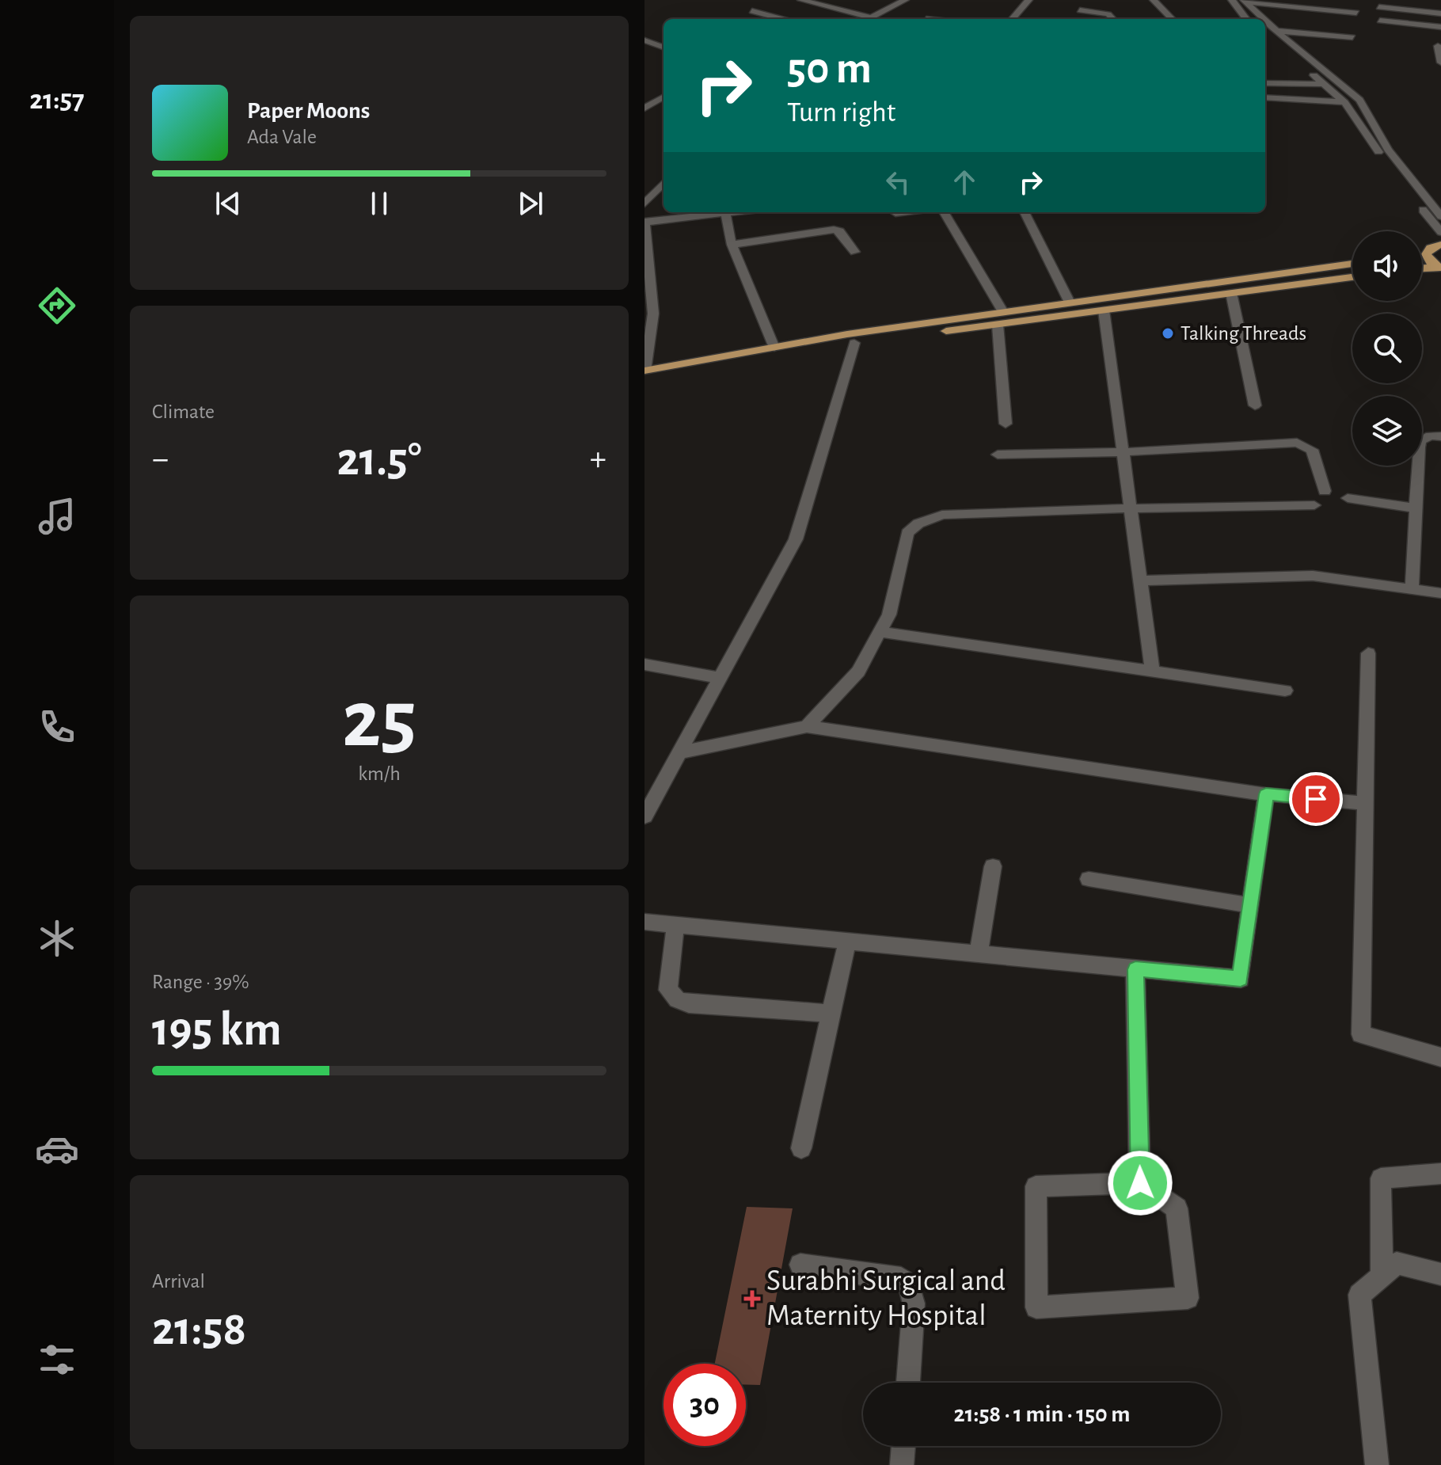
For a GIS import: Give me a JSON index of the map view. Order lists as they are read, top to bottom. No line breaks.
{"places":{"other":["Talking Threads"],"health":["Surabhi Surgical and Maternity Hospital"]},"page":{"tabs":"21:57","turn":["50 m","Turn right"],"song":["Paper Moons","Ada Vale"],"tile":["Climate",["25","km/h"],["Range · 39%","195 km"],["Arrival","21:58"]],"heat":["−","21.5°","+"],"limit":"30","trip":"21:58 · 1 min · 150 m"}}
